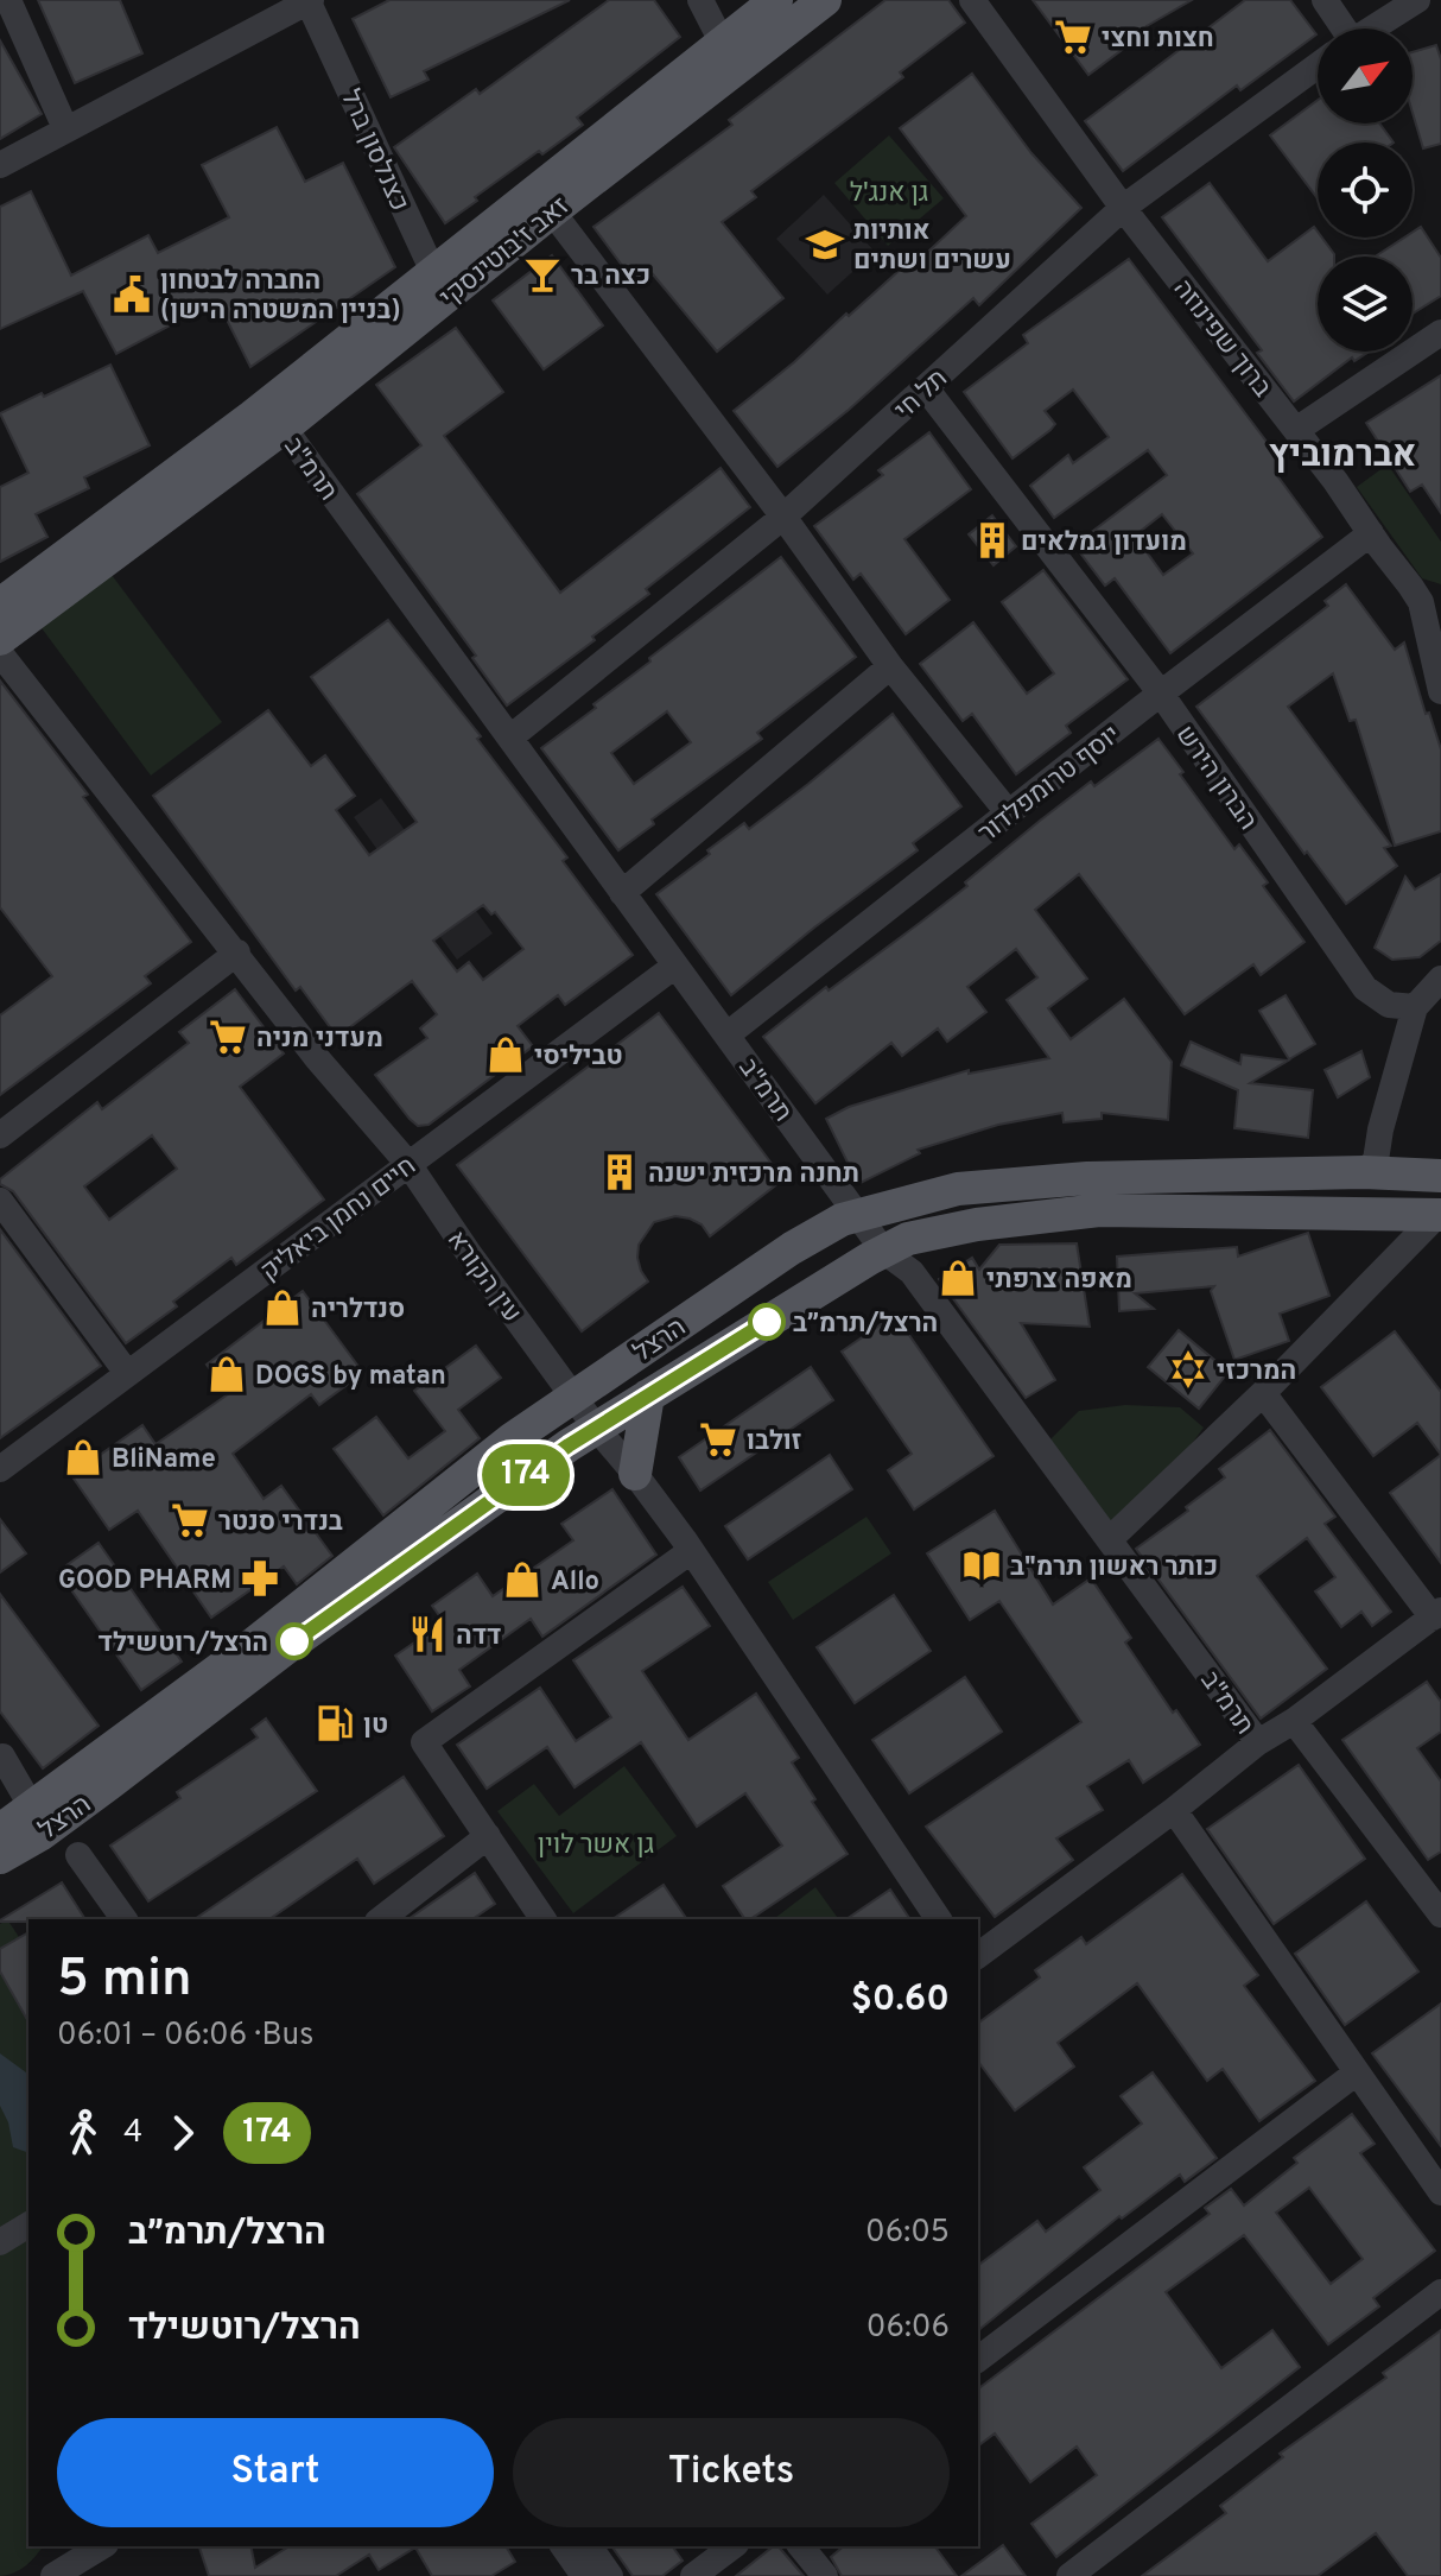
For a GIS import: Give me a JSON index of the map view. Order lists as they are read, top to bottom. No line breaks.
{"streets":{"main road":["זאב ז'בוטינסקי","הרצל"],"street":["כצנלסון ברל","ברוך שפינוזה","תל חי","תרמ\"ב","הברון הירש","יוסף טרומפלדור","חיים נחמן ביאליק","עין הקורא"]},"crossings":[["כצנלסון ברל","זאב ז'בוטינסקי"],["זאב ז'בוטינסקי","תרמ\"ב"],["ברוך שפינוזה","תל חי"],["ברוך שפינוזה","יוסף טרומפלדור"],["תל חי","תרמ\"ב"],["תל חי","הברון הירש"],["תרמ\"ב","יוסף טרומפלדור"],["תרמ\"ב","חיים נחמן ביאליק"],["תרמ\"ב","הרצל"],["הברון הירש","יוסף טרומפלדור"],["חיים נחמן ביאליק","עין הקורא"],["עין הקורא","הרצל"]],"districts":["אברמוביץ"],"parks":["גן אנג'ל","גן אשר לוין"],"places":{"supermarket":["חצות וחצי","מעדני מניה","זולבו","בנדרי סנטר"],"school or university":["אותיות עשרים ושתים"],"bar":["כצה בר"],"public building":["החברה לבטחון (בניין המשטרה הישן)"],"building":["מועדון גמלאים","תחנה מרכזית ישנה"],"shop":["טביליסי","מאפה צרפתי","סנדלריה","DOGS by matan","BliName","Allo"],"other":["הרצל/תרמ״ב","הרצל/רוטשילד"],"synagogue":["המרכזי"],"library":["כותר ראשון תרמ\"ב"],"pharmacy":["GOOD PHARM"],"restaurant":["דדה"],"fuel station":["טן"]},"lines":["bus line 174"],"north":"top right","page":{"on_map":"174","heading":["5 min","06:01 – 06:06 · Bus","$0.60"],"legs":["4","174"],"list":[{"name":"הרצל/תרמ״ב","value":"06:05"},{"name":"הרצל/רוטשילד","value":"06:06"}],"buttons":["Start","Tickets"]}}
